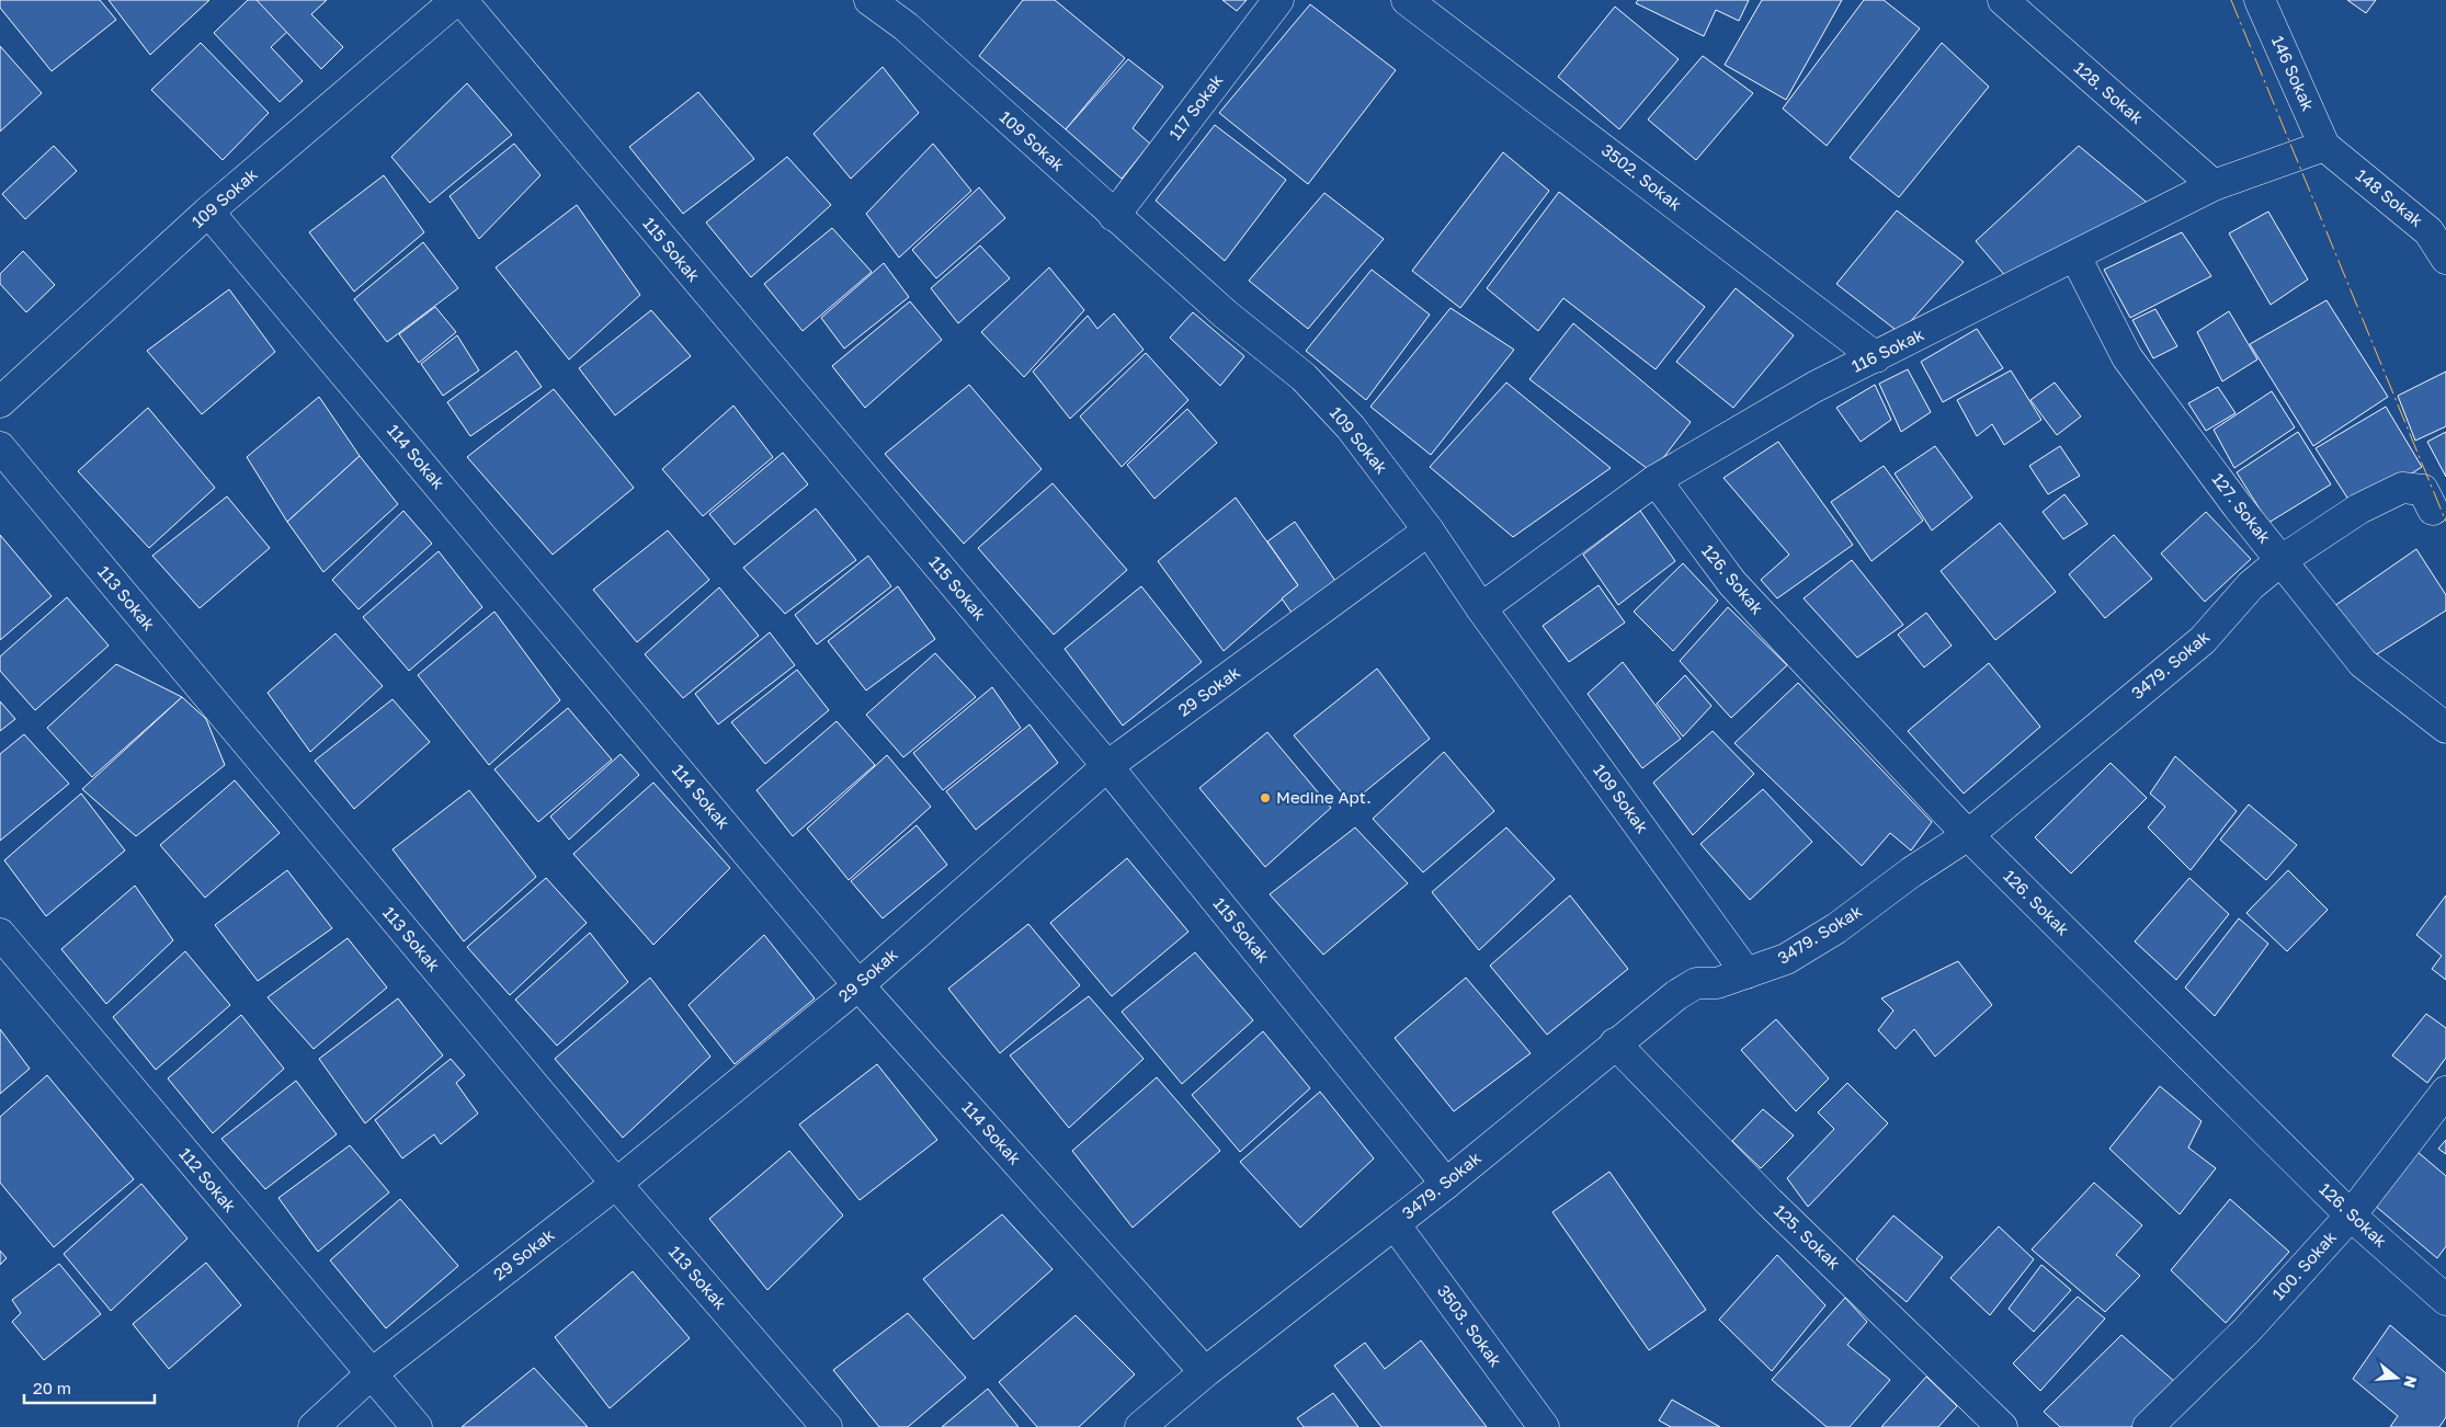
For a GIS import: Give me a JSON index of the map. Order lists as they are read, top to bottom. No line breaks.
{"streets":{"street":["146 Sokak","128. Sokak","117 Sokak","109 Sokak","3502. Sokak","148 Sokak","115 Sokak","116 Sokak","114 Sokak","127. Sokak","126. Sokak","113 Sokak","3479. Sokak","29 Sokak","112 Sokak","125. Sokak","100. Sokak","3503. Sokak"]},"crossings":[["146 Sokak","148 Sokak"],["146 Sokak","116 Sokak"],["128. Sokak","116 Sokak"],["117 Sokak","109 Sokak"],["109 Sokak","116 Sokak"],["109 Sokak","114 Sokak"],["109 Sokak","3479. Sokak"],["109 Sokak","29 Sokak"],["3502. Sokak","116 Sokak"],["148 Sokak","116 Sokak"],["115 Sokak","3479. Sokak"],["115 Sokak","29 Sokak"],["116 Sokak","127. Sokak"],["116 Sokak","126. Sokak"],["114 Sokak","3479. Sokak"],["114 Sokak","29 Sokak"],["127. Sokak","3479. Sokak"],["126. Sokak","3479. Sokak"],["126. Sokak","100. Sokak"],["113 Sokak","29 Sokak"],["3479. Sokak","125. Sokak"],["3479. Sokak","3503. Sokak"],["29 Sokak","112 Sokak"]],"places":["Medine Apt."],"scale_bar":"20 m","north":"right"}
